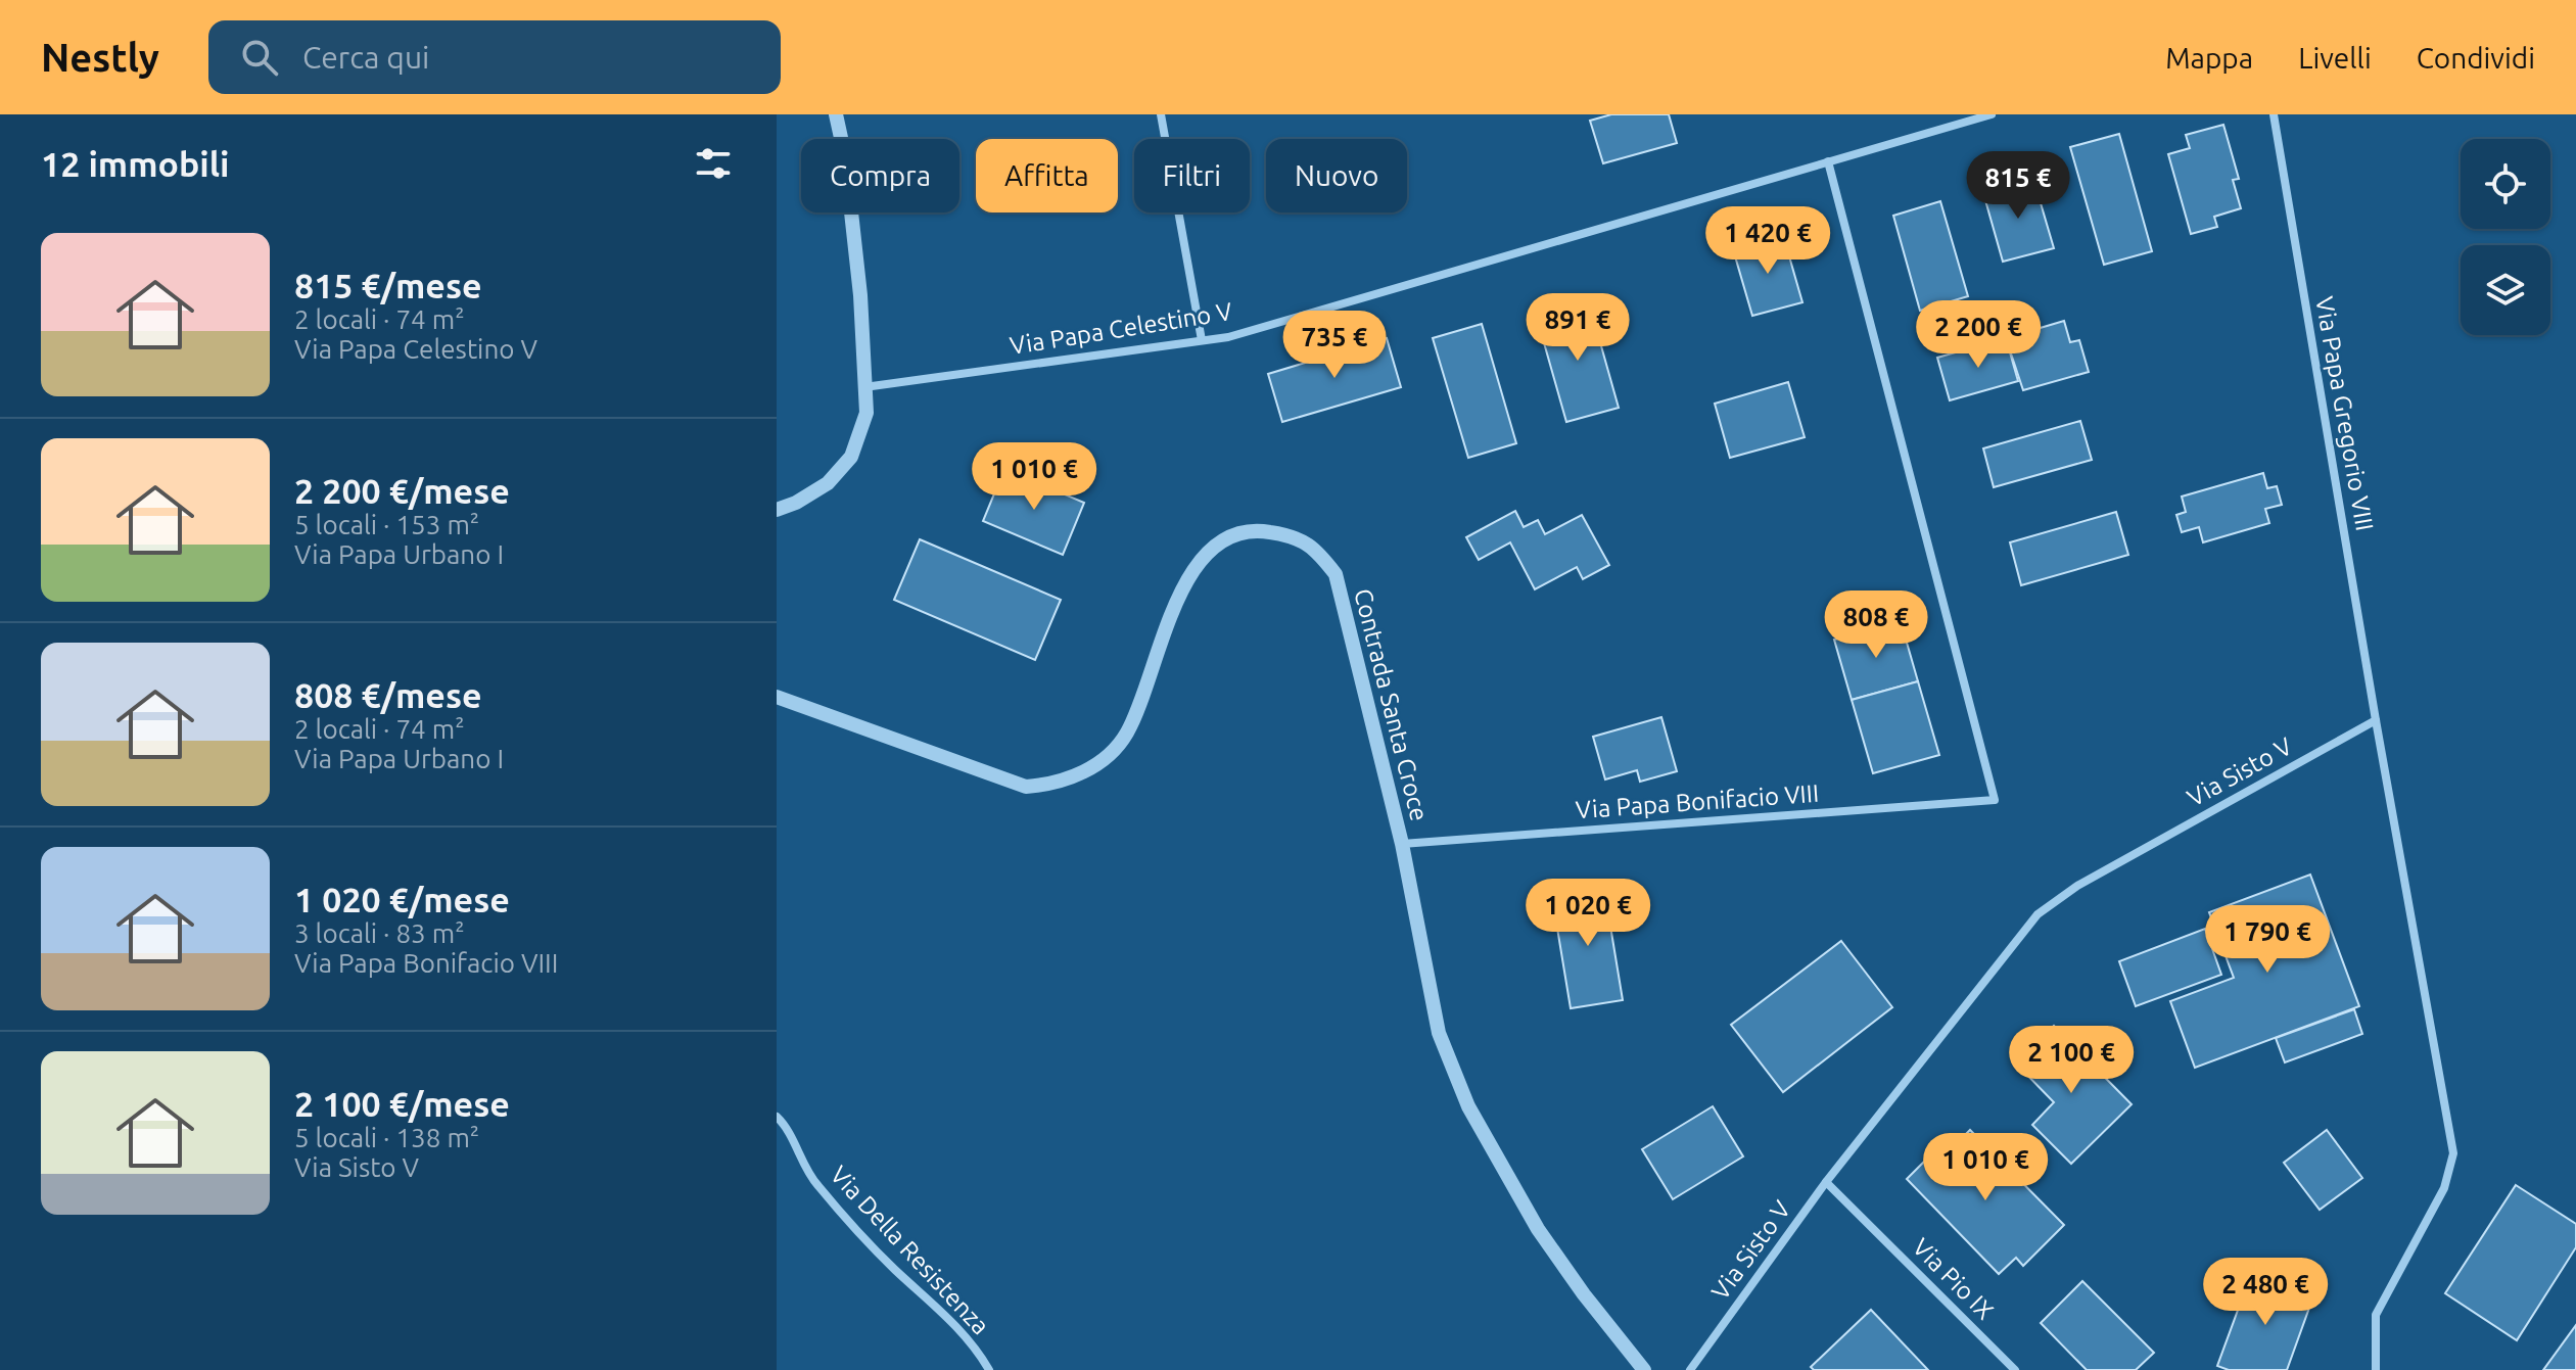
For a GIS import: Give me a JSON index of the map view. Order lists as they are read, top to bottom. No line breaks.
{"streets":{"street":["Via Papa Celestino V","Via Papa Gregorio VIII","Contrada Santa Croce","Via Sisto V","Via Papa Bonifacio VIII","Via Della Resistenza","Via Pio IX"]},"crossings":[["Via Papa Celestino V","Via Papa Bonifacio VIII"],["Via Papa Gregorio VIII","Via Sisto V"],["Contrada Santa Croce","Via Papa Bonifacio VIII"],["Via Sisto V","Via Pio IX"]],"page":{"header":"Nestly","search":"Cerca qui","nav":["Mappa","Livelli","Condividi"],"heading":"12 immobili","chip":["Compra","Affitta","Filtri","Nuovo"],"price":["815 €","1 420 €","891 €","2 200 €","735 €","1 010 €","808 €","1 020 €","1 790 €","2 100 €","1 010 €","2 480 €"],"list":[{"name":"815 €/mese","note":"2 locali · 74 m² · Via Papa Celestino V"},{"name":"2 200 €/mese","note":"5 locali · 153 m² · Via Papa Urbano I"},{"name":"808 €/mese","note":"2 locali · 74 m² · Via Papa Urbano I"},{"name":"1 020 €/mese","note":"3 locali · 83 m² · Via Papa Bonifacio VIII"},{"name":"2 100 €/mese","note":"5 locali · 138 m² · Via Sisto V"}]}}
